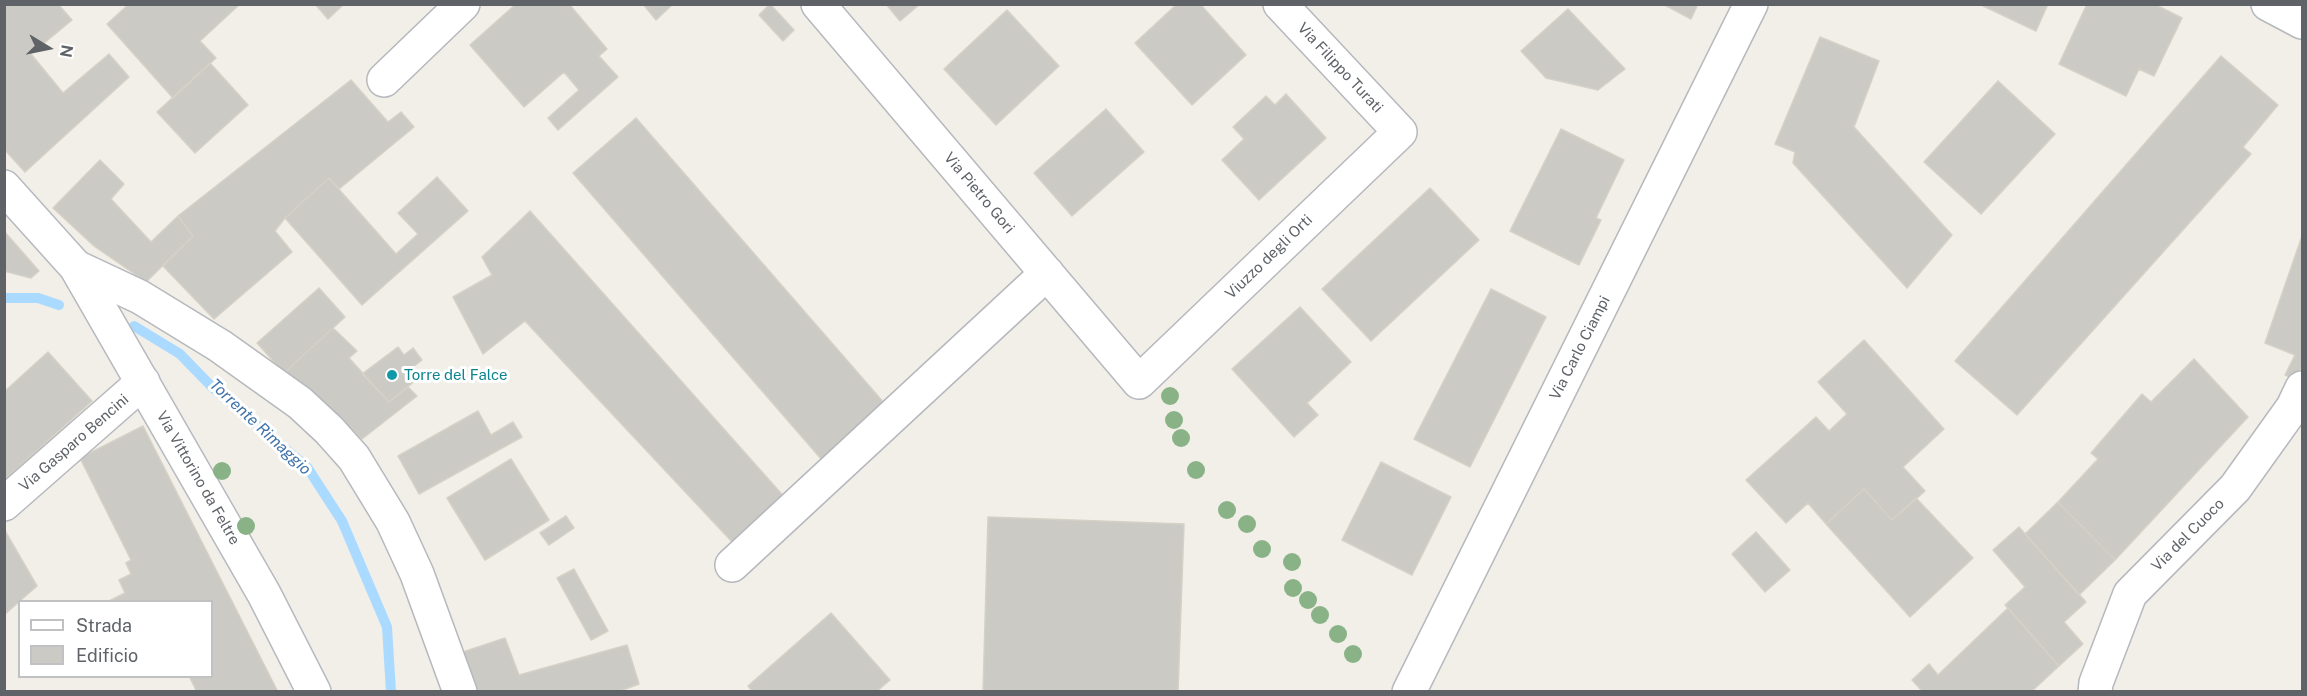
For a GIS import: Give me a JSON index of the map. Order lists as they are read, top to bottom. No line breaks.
{"streets":{"street":["Via Filippo Turati","Via Pietro Gori","Viuzzo degli Orti","Via Carlo Ciampi","Via Gasparo Bencini","Via Vittorino da Feltre","Via del Cuoco"]},"crossings":[["Via Filippo Turati","Viuzzo degli Orti"],["Via Pietro Gori","Viuzzo degli Orti"],["Via Gasparo Bencini","Via Vittorino da Feltre"]],"water":["Torrente Rimaggio"],"places":["Torre del Falce"],"legend":["Strada","Edificio"],"north":"right"}
